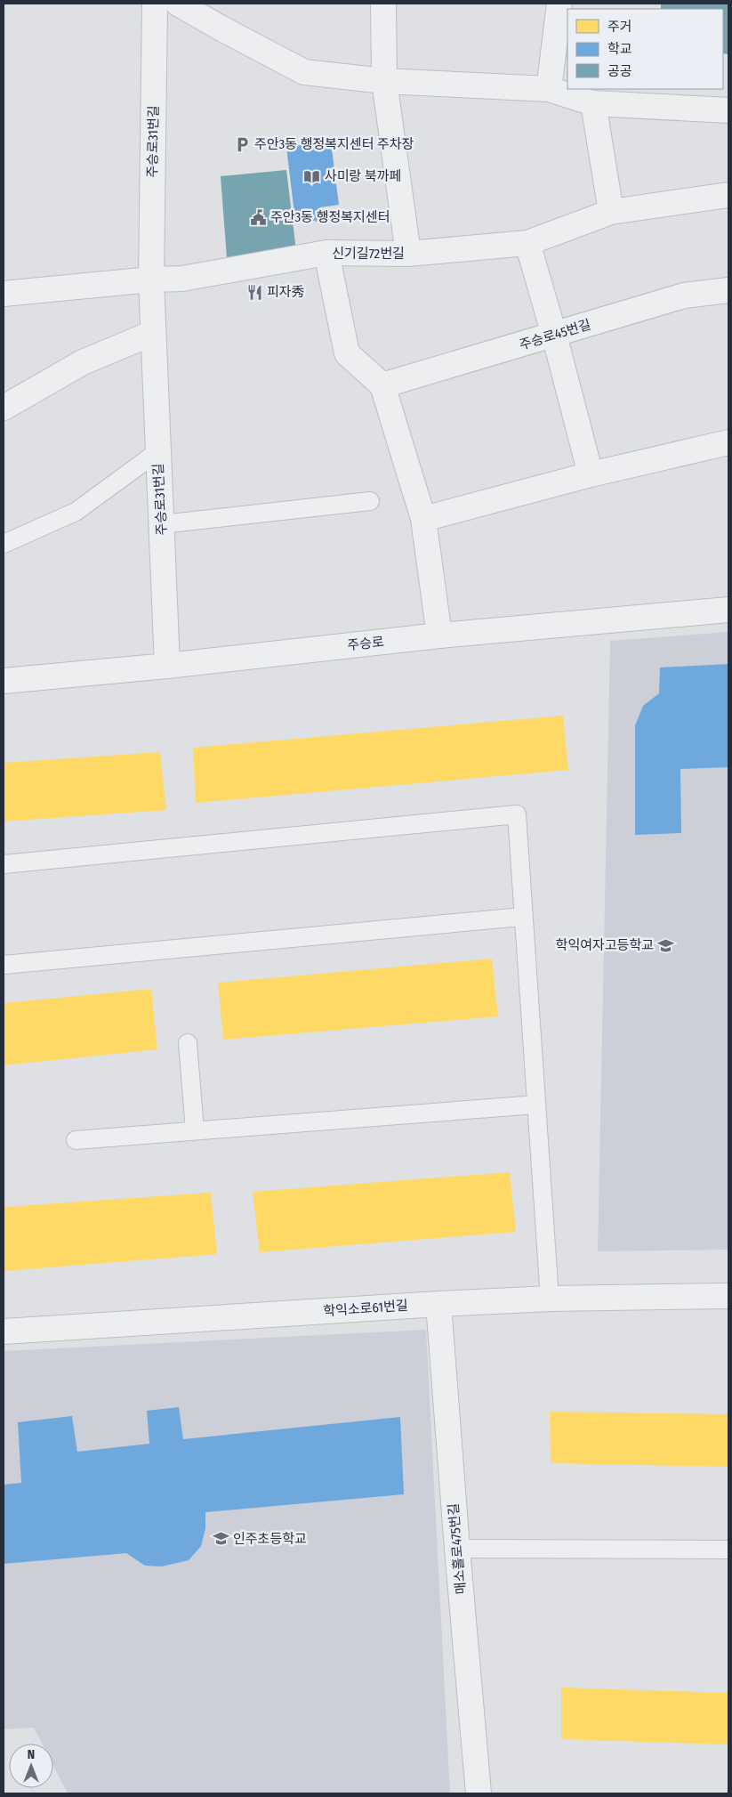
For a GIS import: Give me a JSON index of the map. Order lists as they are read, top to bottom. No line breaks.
{"streets":{"street":["주승로31번길","신기길72번길","주승로45번길","주승로","학익소로61번길","매소홀로475번길"]},"crossings":[["주승로31번길","신기길72번길"],["주승로31번길","주승로"],["학익소로61번길","매소홀로475번길"]],"places":{"parking":["주안3동 행정복지센터 주차장"],"library":["사미랑 북까페"],"public building":["주안3동 행정복지센터"],"restaurant":["피자秀"],"school or university":["학익여자고등학교","인주초등학교"]},"legend":["주거","학교","공공"],"north":"top"}
